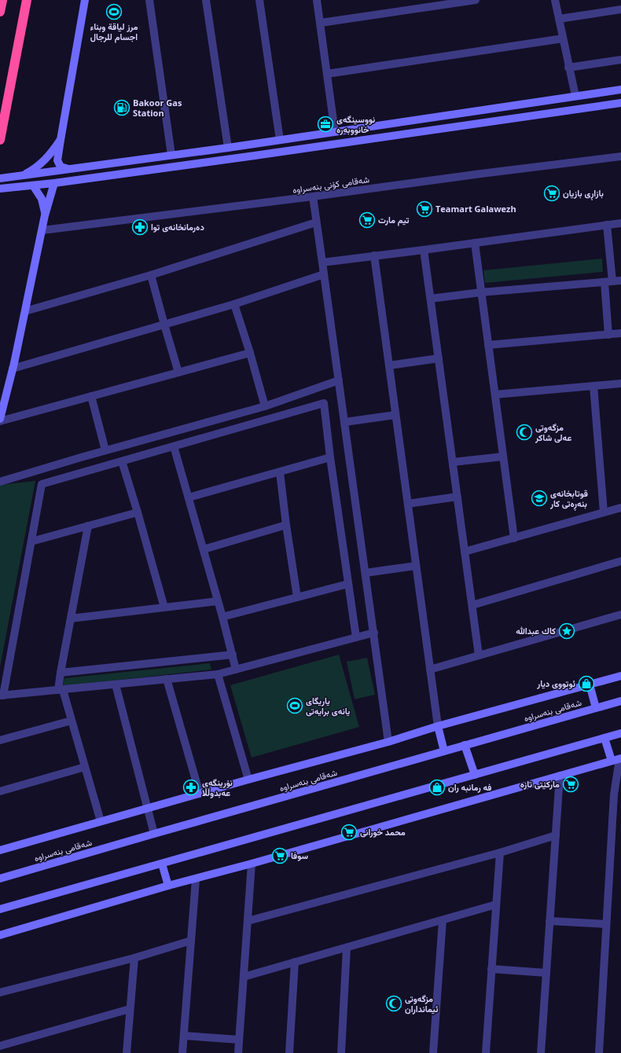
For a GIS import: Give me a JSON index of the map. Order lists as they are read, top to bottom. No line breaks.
{"streets":{"street":["شەقامی کۆنی بنەسراوە","شەقامی بنەسراوە"]},"places":{"sports":["مرز لياقة وبناء اجسام للرجال","یاریگای یانەی برایەتی"],"fuel station":["Bakoor Gas Station"],"office":["نووسینگەی خانووبەرە"],"supermarket":["بازاڕی بازیان","Teamart Galawezh","تيم مارت","مارکێتی تازە","محمد خورانی","سوفا"],"pharmacy":["دەرمانخانەی توا","نۆرینگەی عەبدوڵڵا"],"mosque":["مزگەوتی عەلی شاکر","مزگەوتی ئیمانداران"],"school or university":["قوتابخانەی بنەڕەتی کار"],"place":["كاك عبدالله"],"shop":["ئوتووی دیار","فه رمانبه ران"]}}
